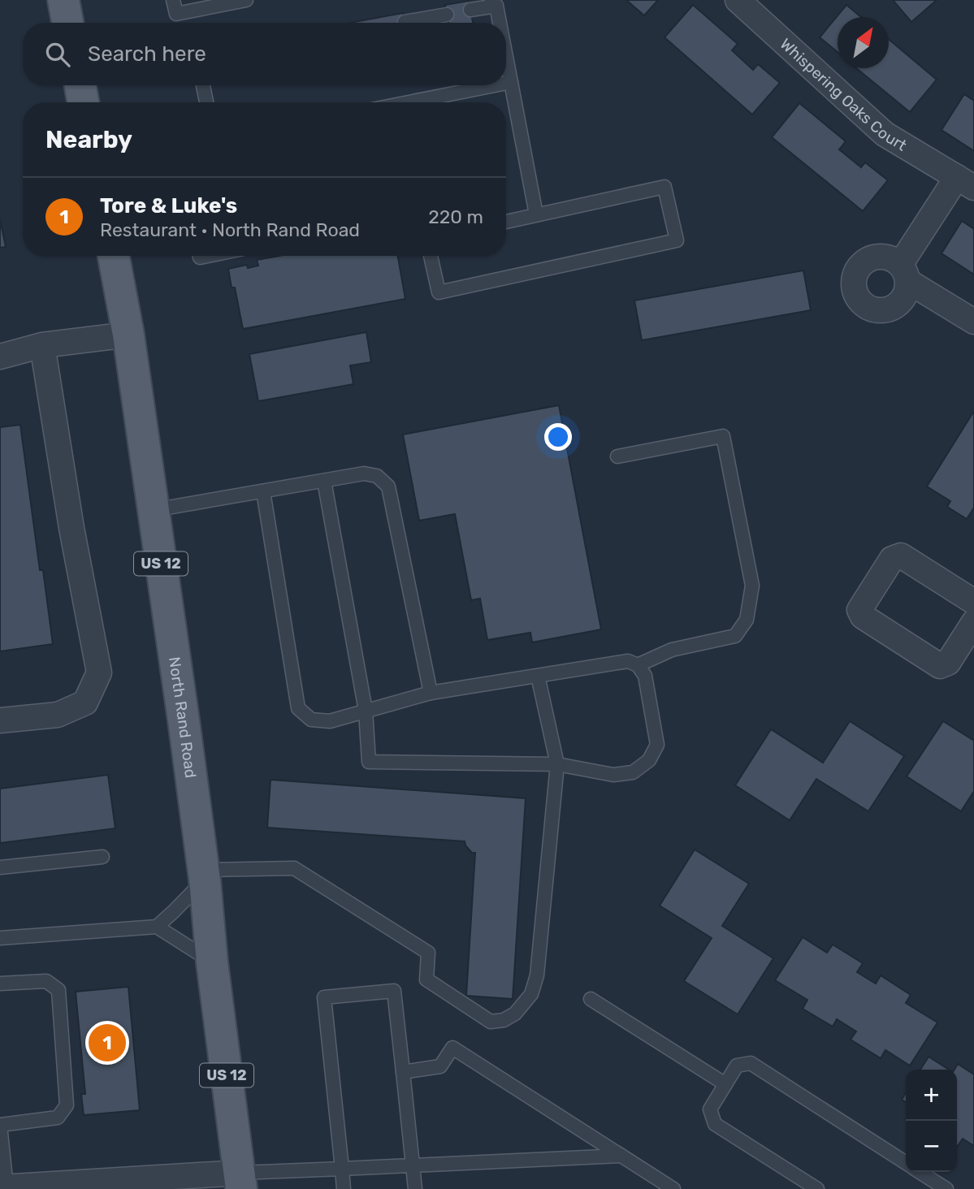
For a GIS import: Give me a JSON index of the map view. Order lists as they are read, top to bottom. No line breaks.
{"streets":{"main road":["US 12","North Rand Road"],"street":["Whispering Oaks Court"]},"north":"top right","page":{"search":"Search here","heading":"Nearby","list":[{"mark":"1","name":"Tore & Luke's","note":"Restaurant · North Rand Road","value":"220 m"}],"pins":"1","map_buttons":["+","−"]}}
